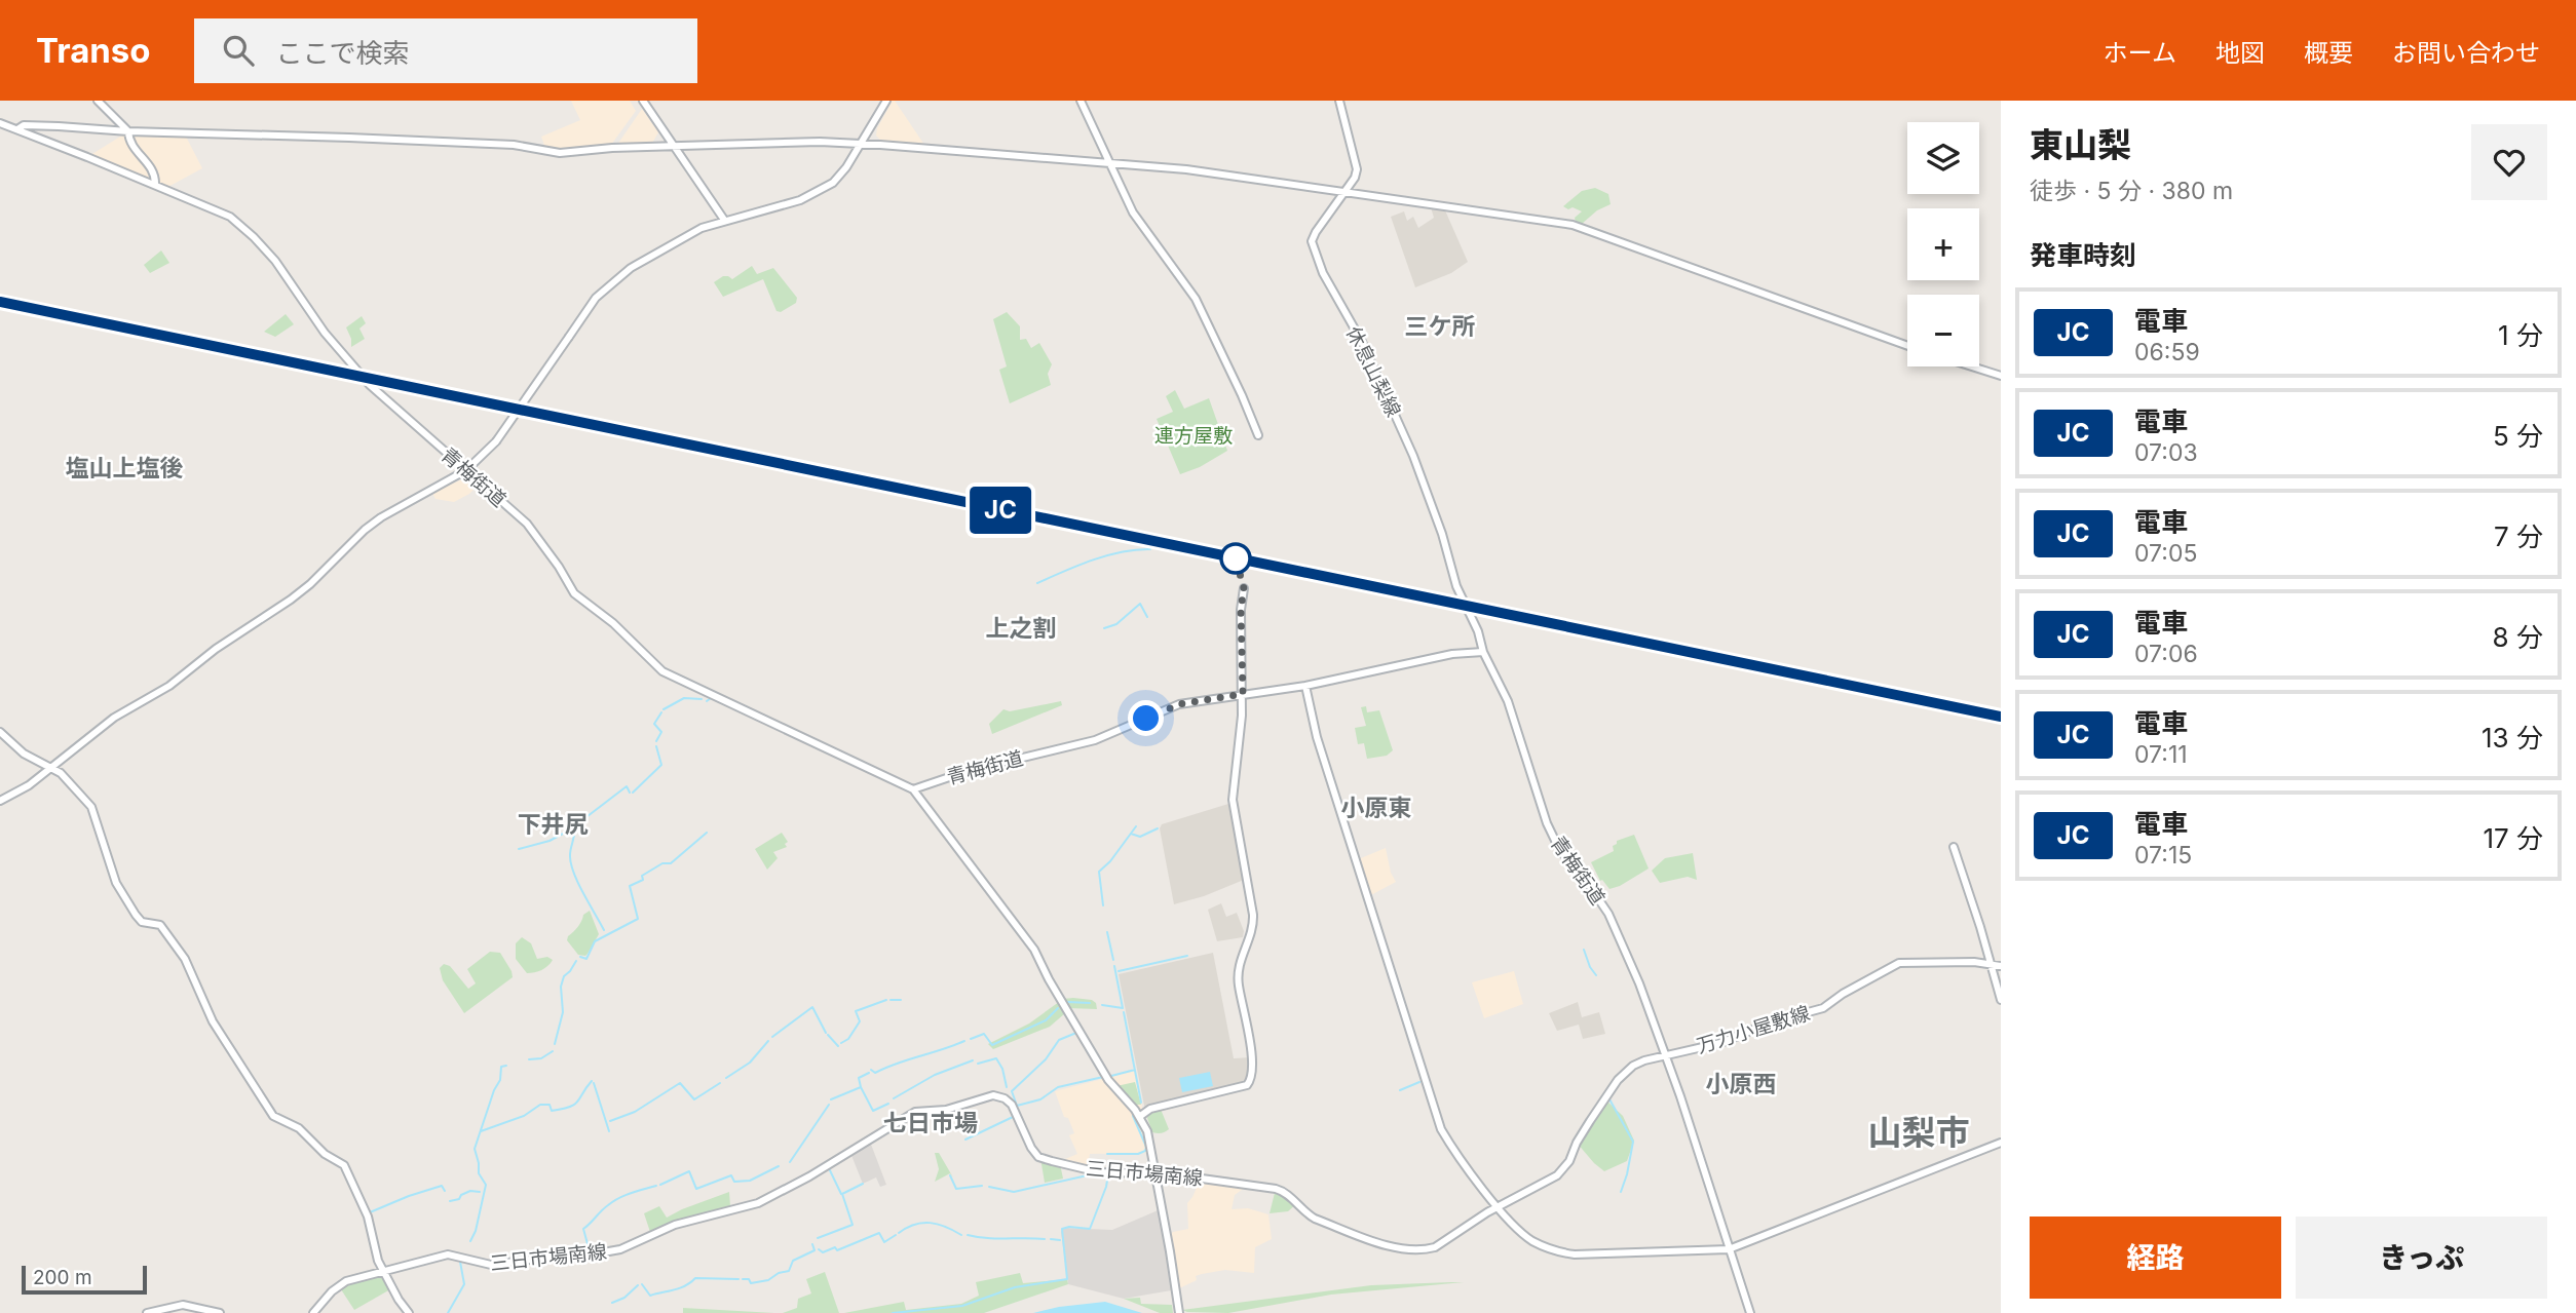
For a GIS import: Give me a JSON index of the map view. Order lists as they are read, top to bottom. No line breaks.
{"streets":{"street":["休息山梨線","青梅街道","万力小屋敷線","三日市場南線"]},"crossings":[["休息山梨線","青梅街道"],["青梅街道","万力小屋敷線"],["青梅街道","三日市場南線"],["万力小屋敷線","三日市場南線"]],"districts":["三ケ所","塩山上塩後","上之割","小原東","下井尻","小原西","七日市場","山梨市"],"parks":["連方屋敷"],"scale_bar":"200 m","page":{"header":"Transo","search":"ここで検索","nav":["ホーム","地図","概要","お問い合わせ"],"on_map":"JC","heading":[["東山梨","徒歩 · 5 分 · 380 m"],"発車時刻"],"map_buttons":["+","−"],"list":[{"mark":"JC","name":"電車","note":"06:59","value":"1 分"},{"mark":"JC","name":"電車","note":"07:03","value":"5 分"},{"mark":"JC","name":"電車","note":"07:05","value":"7 分"},{"mark":"JC","name":"電車","note":"07:06","value":"8 分"},{"mark":"JC","name":"電車","note":"07:11","value":"13 分"},{"mark":"JC","name":"電車","note":"07:15","value":"17 分"}],"buttons":["経路","きっぷ"],"scale":"200 m"}}
